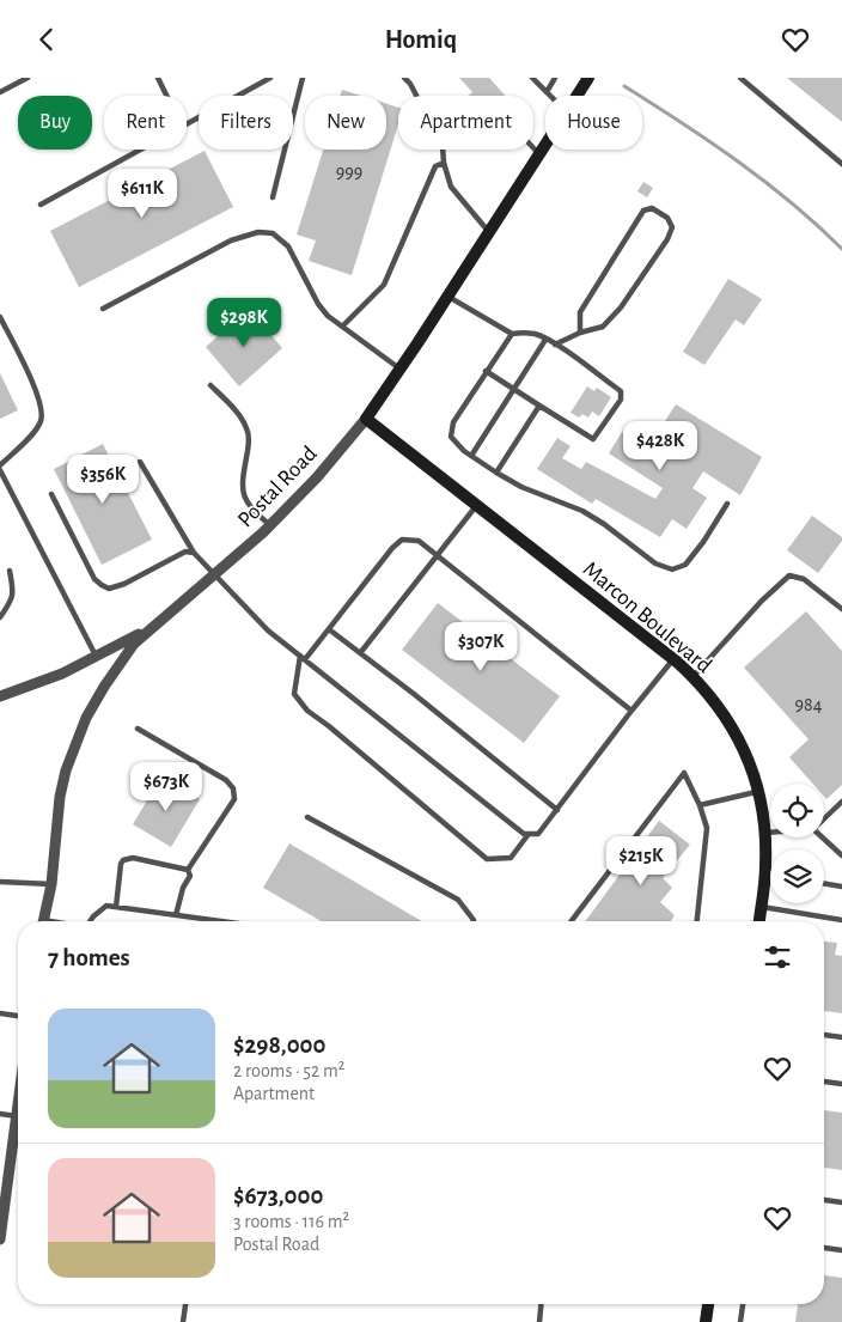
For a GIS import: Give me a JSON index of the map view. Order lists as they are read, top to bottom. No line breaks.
{"streets":{"street":["Postal Road","Marcon Boulevard"]},"crossings":[["Postal Road","Marcon Boulevard"]],"house_numbers":["999","984"],"page":{"header":"Homiq","chip":["Buy","Rent","Filters","New","Apartment","House"],"price":["$611K","$298K","$428K","$356K","$307K","$673K","$215K"],"heading":"7 homes","list":[{"name":"$298,000","note":"2 rooms · 52 m² · Apartment"},{"name":"$673,000","note":"3 rooms · 116 m² · Postal Road"}]}}
